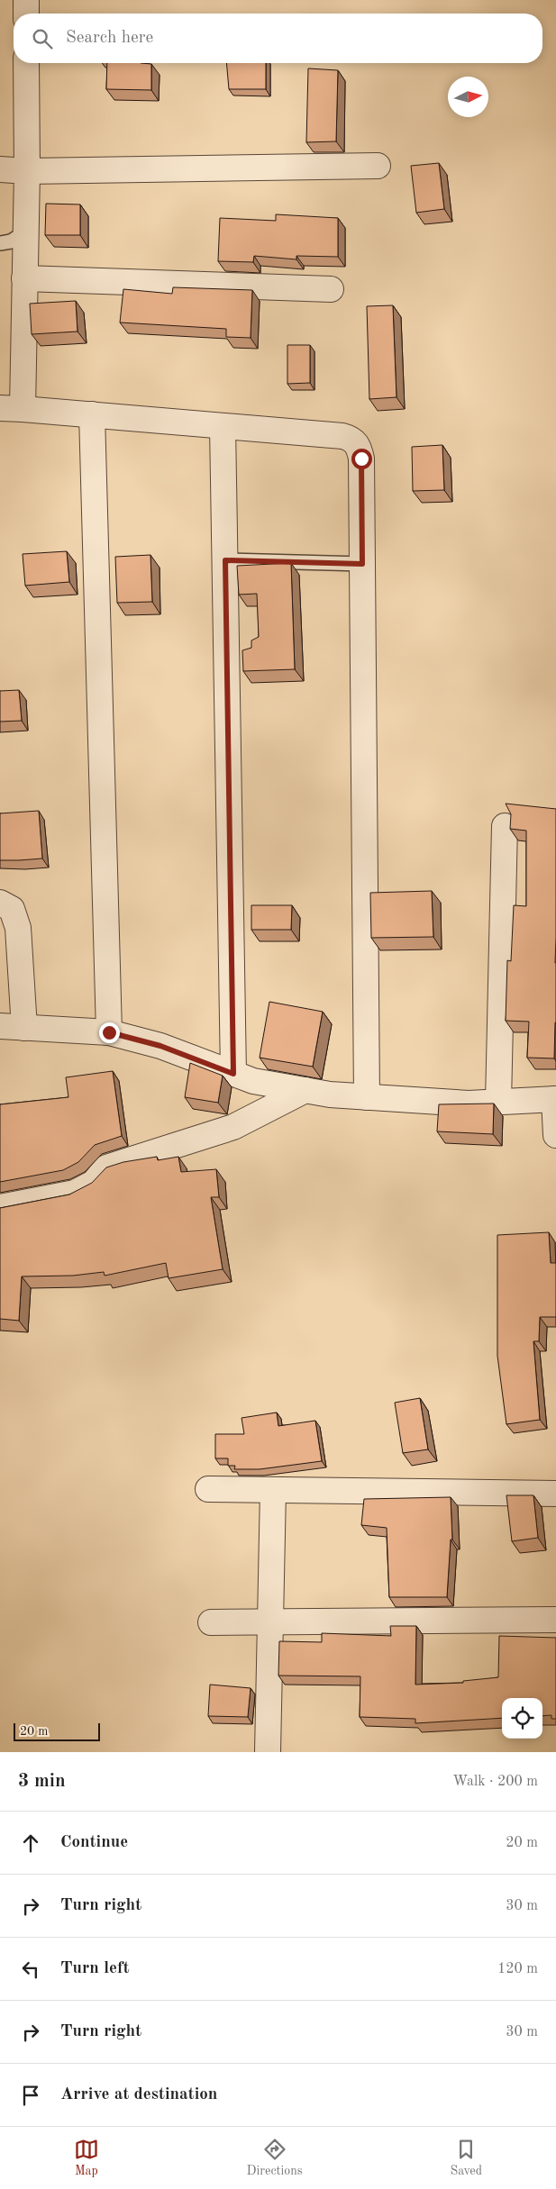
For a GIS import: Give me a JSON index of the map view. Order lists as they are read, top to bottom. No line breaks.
{"scale_bar":"20 m","north":"right","page":{"search":"Search here","scale":"20 m","heading":["3 min","Walk · 200 m"],"list":[["Continue","20 m"],["Turn right","30 m"],["Turn left","120 m"],["Turn right","30 m"],"Arrive at destination"],"nav":["Map","Directions","Saved"]}}
